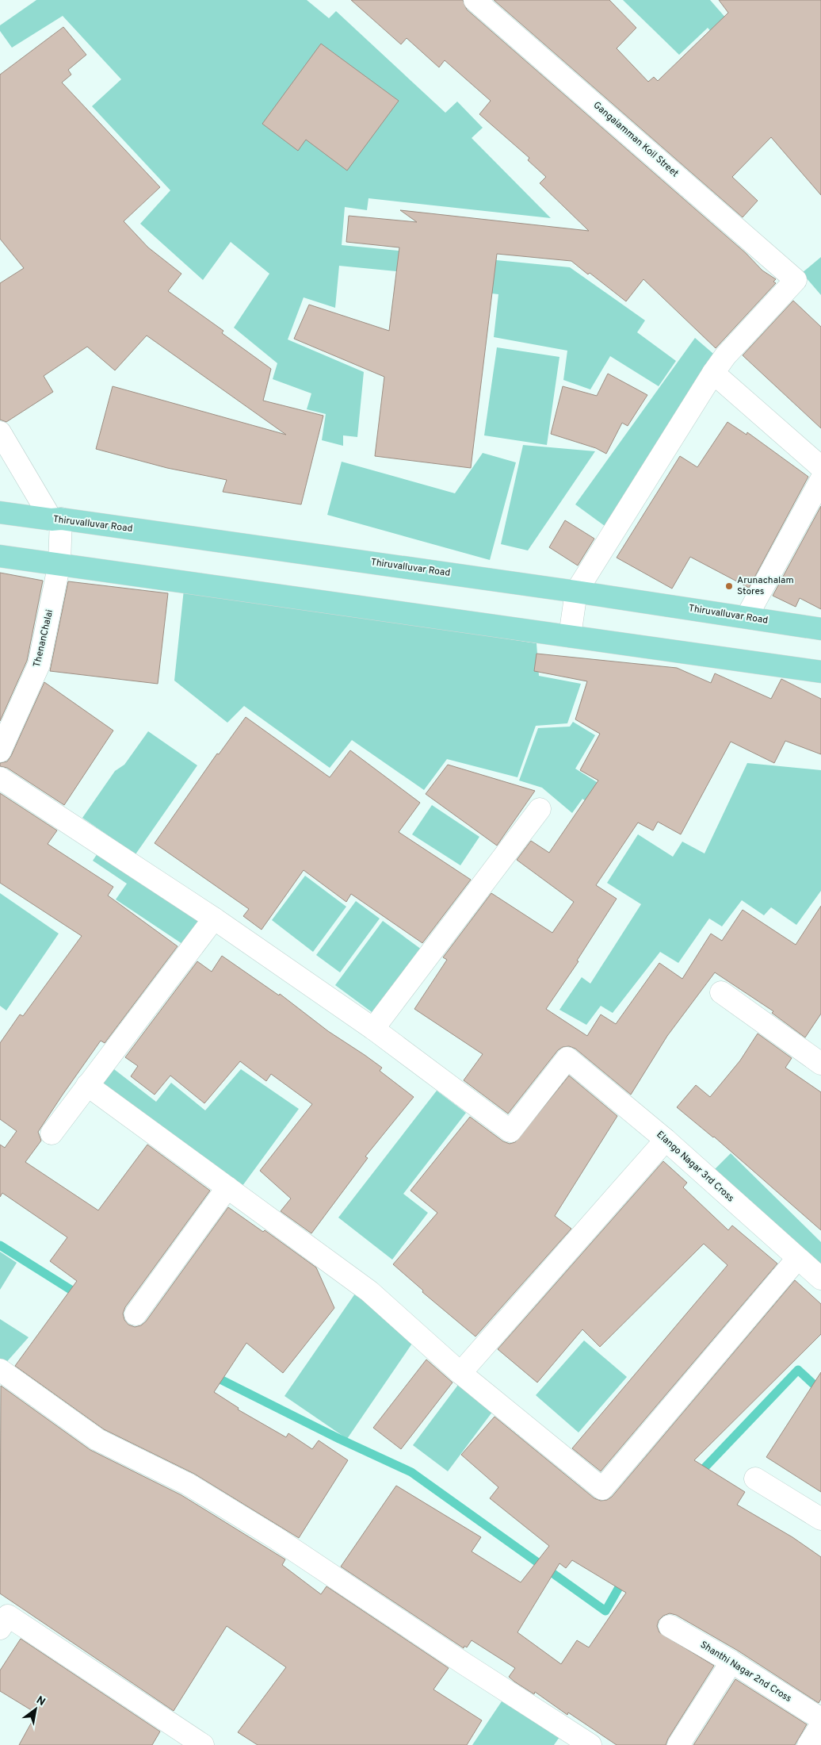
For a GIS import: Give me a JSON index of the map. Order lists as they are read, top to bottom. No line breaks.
{"streets":{"main road":["Thiruvalluvar Road"],"street":["Gangaiamman Koil Street","ThenanChalai","Elango Nagar 3rd Cross","Shanthi Nagar 2nd Cross"]},"crossings":[["Thiruvalluvar Road","ThenanChalai"]],"places":["Arunachalam Stores"],"north":"top right"}
